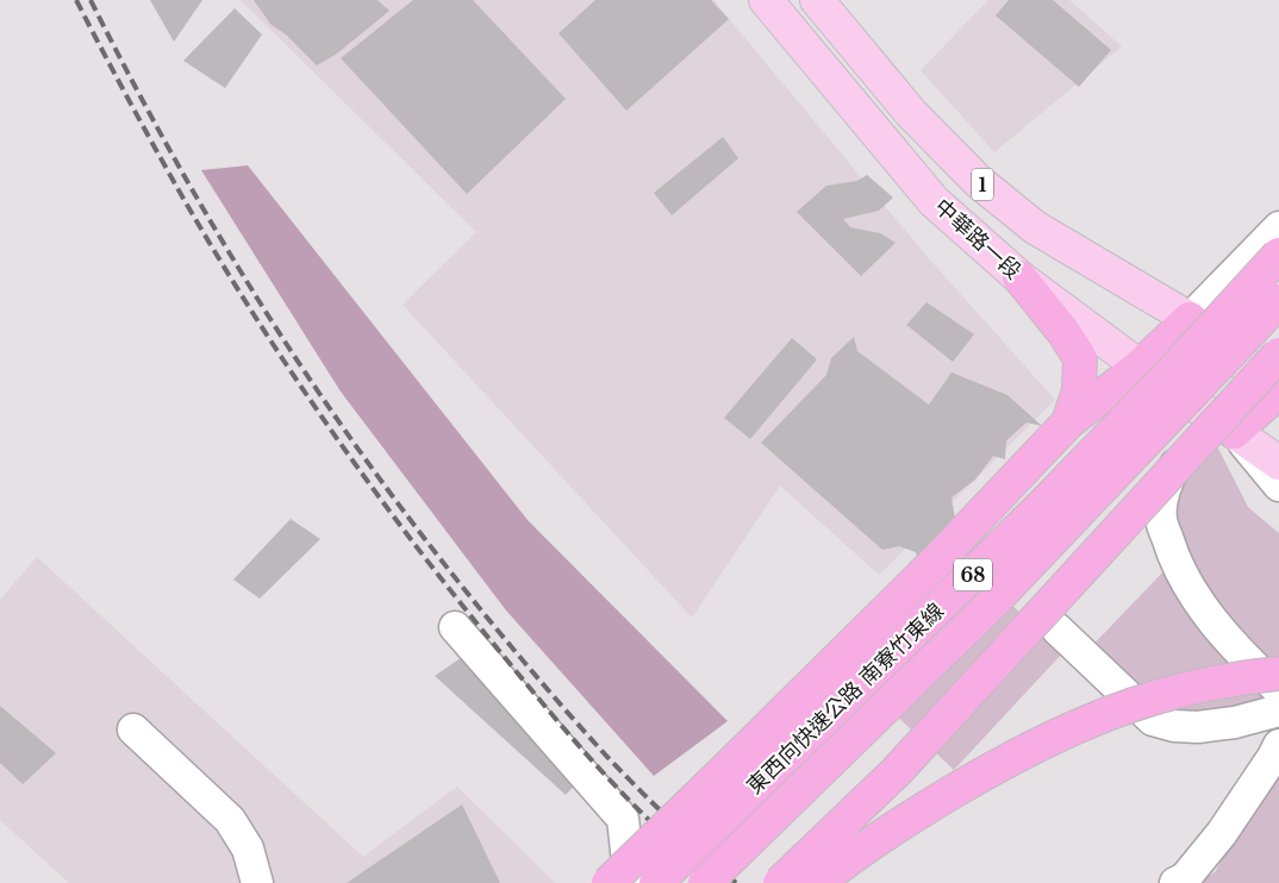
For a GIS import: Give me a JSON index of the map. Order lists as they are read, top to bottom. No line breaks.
{"streets":{"highway":["68","東西向快速公路 南寮竹東線"],"main road":["1","中華路一段"]},"crossings":[["1","中華路一段"]]}
